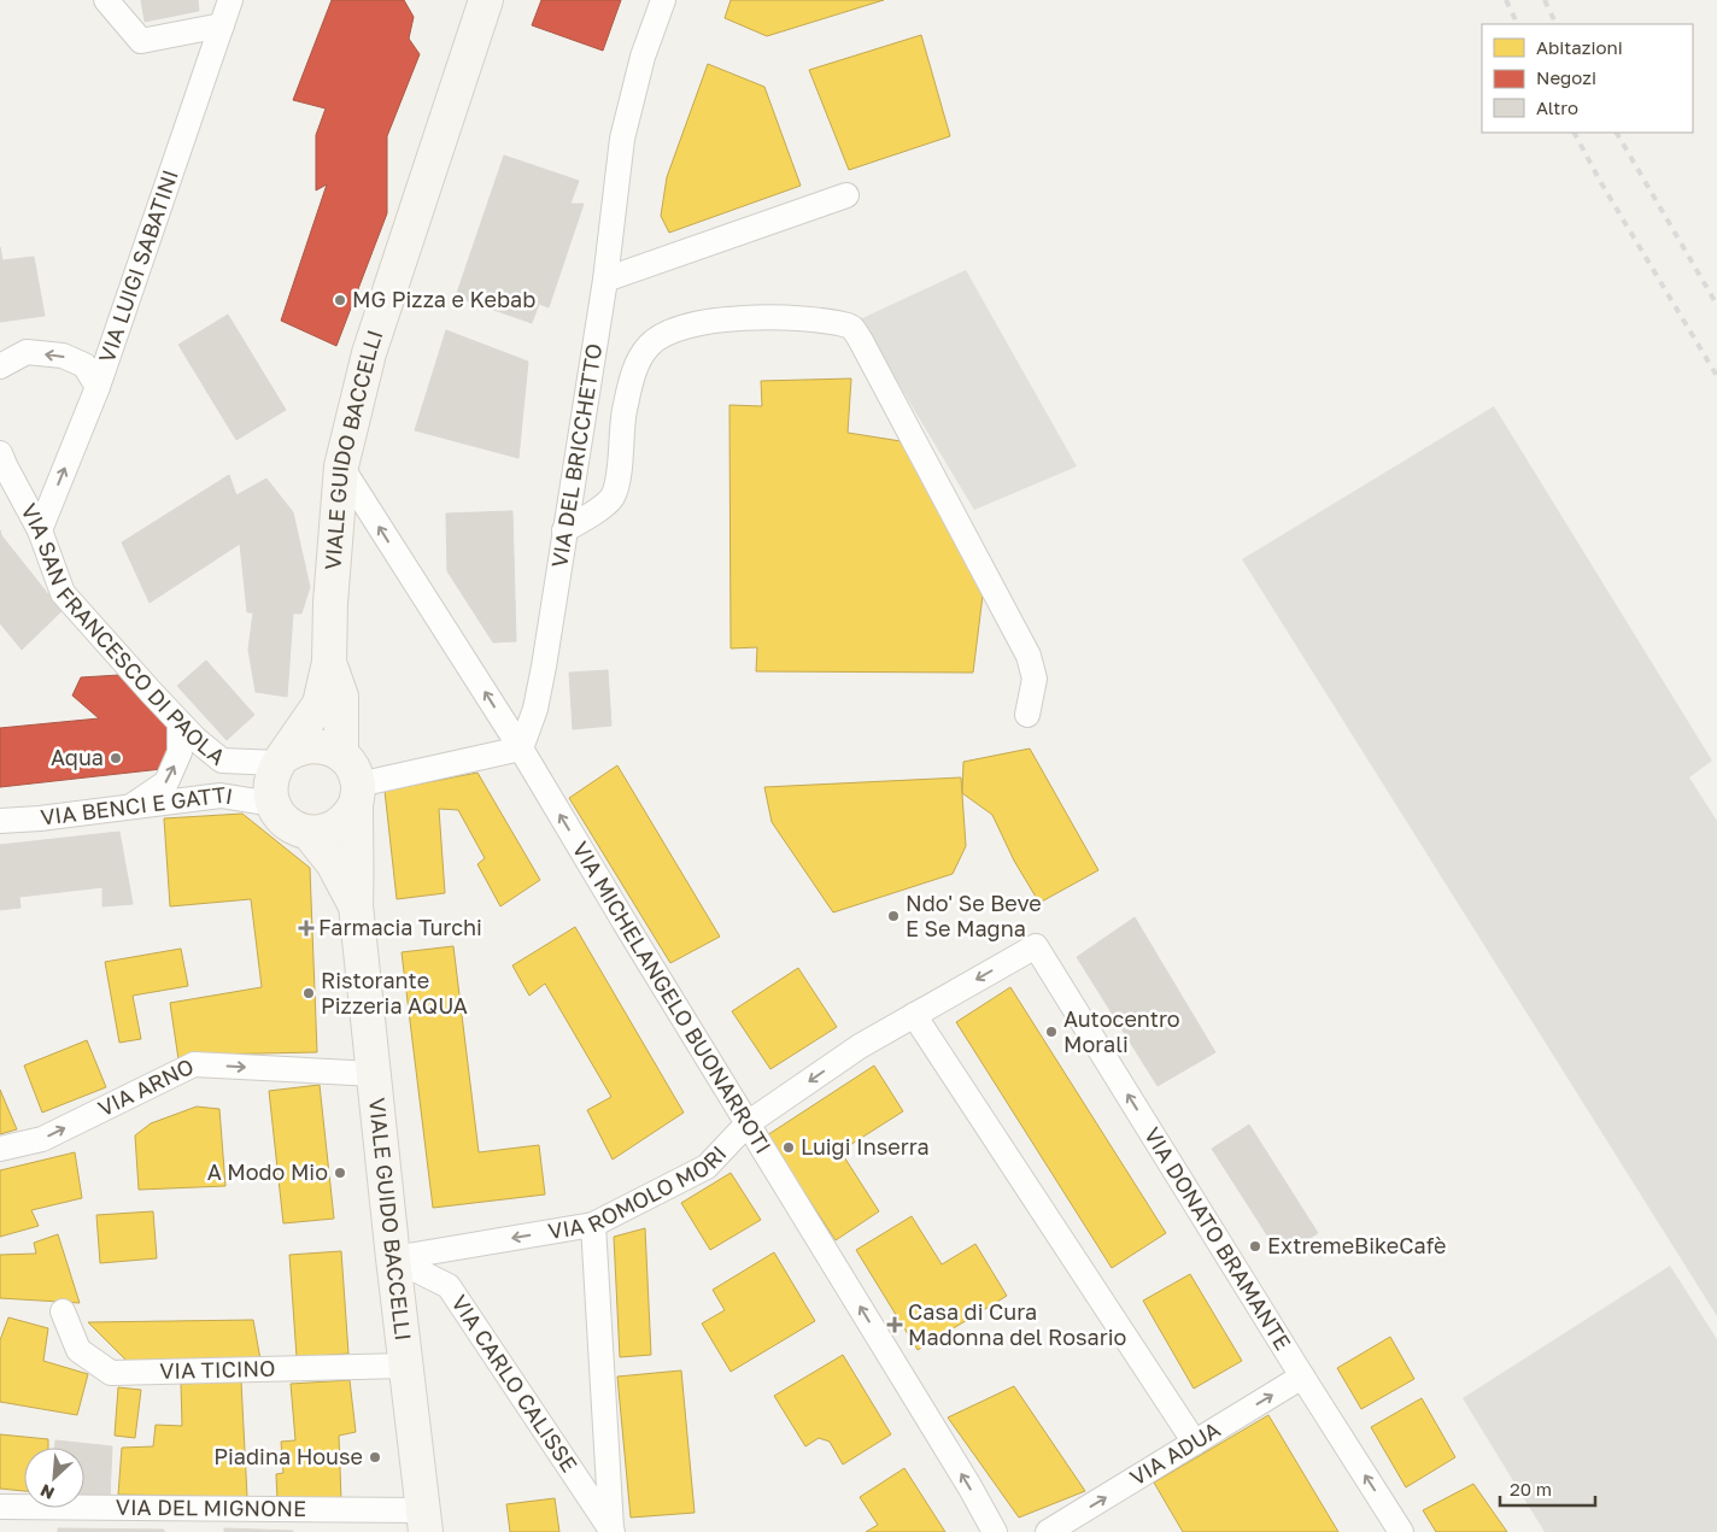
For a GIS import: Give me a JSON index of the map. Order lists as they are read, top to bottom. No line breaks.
{"streets":{"main road":["VIALE GUIDO BACCELLI"],"street":["VIA LUIGI SABATINI","VIA DEL BRICCHETTO","VIA SAN FRANCESCO DI PAOLA","VIA BENCI E GATTI","VIA MICHELANGELO BUONARROTI","VIA ARNO","VIA ROMOLO MORI","VIA DONATO BRAMANTE","VIA TICINO","VIA CARLO CALISSE","VIA ADUA","VIA DEL MIGNONE"]},"crossings":[["VIA LUIGI SABATINI","VIA SAN FRANCESCO DI PAOLA"],["VIALE GUIDO BACCELLI","VIA SAN FRANCESCO DI PAOLA"],["VIALE GUIDO BACCELLI","VIA BENCI E GATTI"],["VIALE GUIDO BACCELLI","VIA MICHELANGELO BUONARROTI"],["VIALE GUIDO BACCELLI","VIA ARNO"],["VIALE GUIDO BACCELLI","VIA ROMOLO MORI"],["VIALE GUIDO BACCELLI","VIA TICINO"],["VIALE GUIDO BACCELLI","VIA CARLO CALISSE"],["VIALE GUIDO BACCELLI","VIA DEL MIGNONE"],["VIA DEL BRICCHETTO","VIA MICHELANGELO BUONARROTI"],["VIA SAN FRANCESCO DI PAOLA","VIA BENCI E GATTI"],["VIA MICHELANGELO BUONARROTI","VIA ROMOLO MORI"],["VIA ROMOLO MORI","VIA DONATO BRAMANTE"],["VIA ROMOLO MORI","VIA CARLO CALISSE"],["VIA DONATO BRAMANTE","VIA ADUA"]],"one_way":["VIA ARNO","VIA ROMOLO MORI","VIA ADUA"],"places":{"other":["MG Pizza e Kebab","Aqua","Ndo' Se Beve E Se Magna","Ristorante Pizzeria AQUA","Autocentro Morali","Luigi Inserra","A Modo Mio","ExtremeBikeCafè","Piadina House"],"health":["Farmacia Turchi","Casa di Cura Madonna del Rosario"]},"legend":["Abitazioni","Negozi","Altro"],"scale_bar":"20 m","north":"bottom left"}
